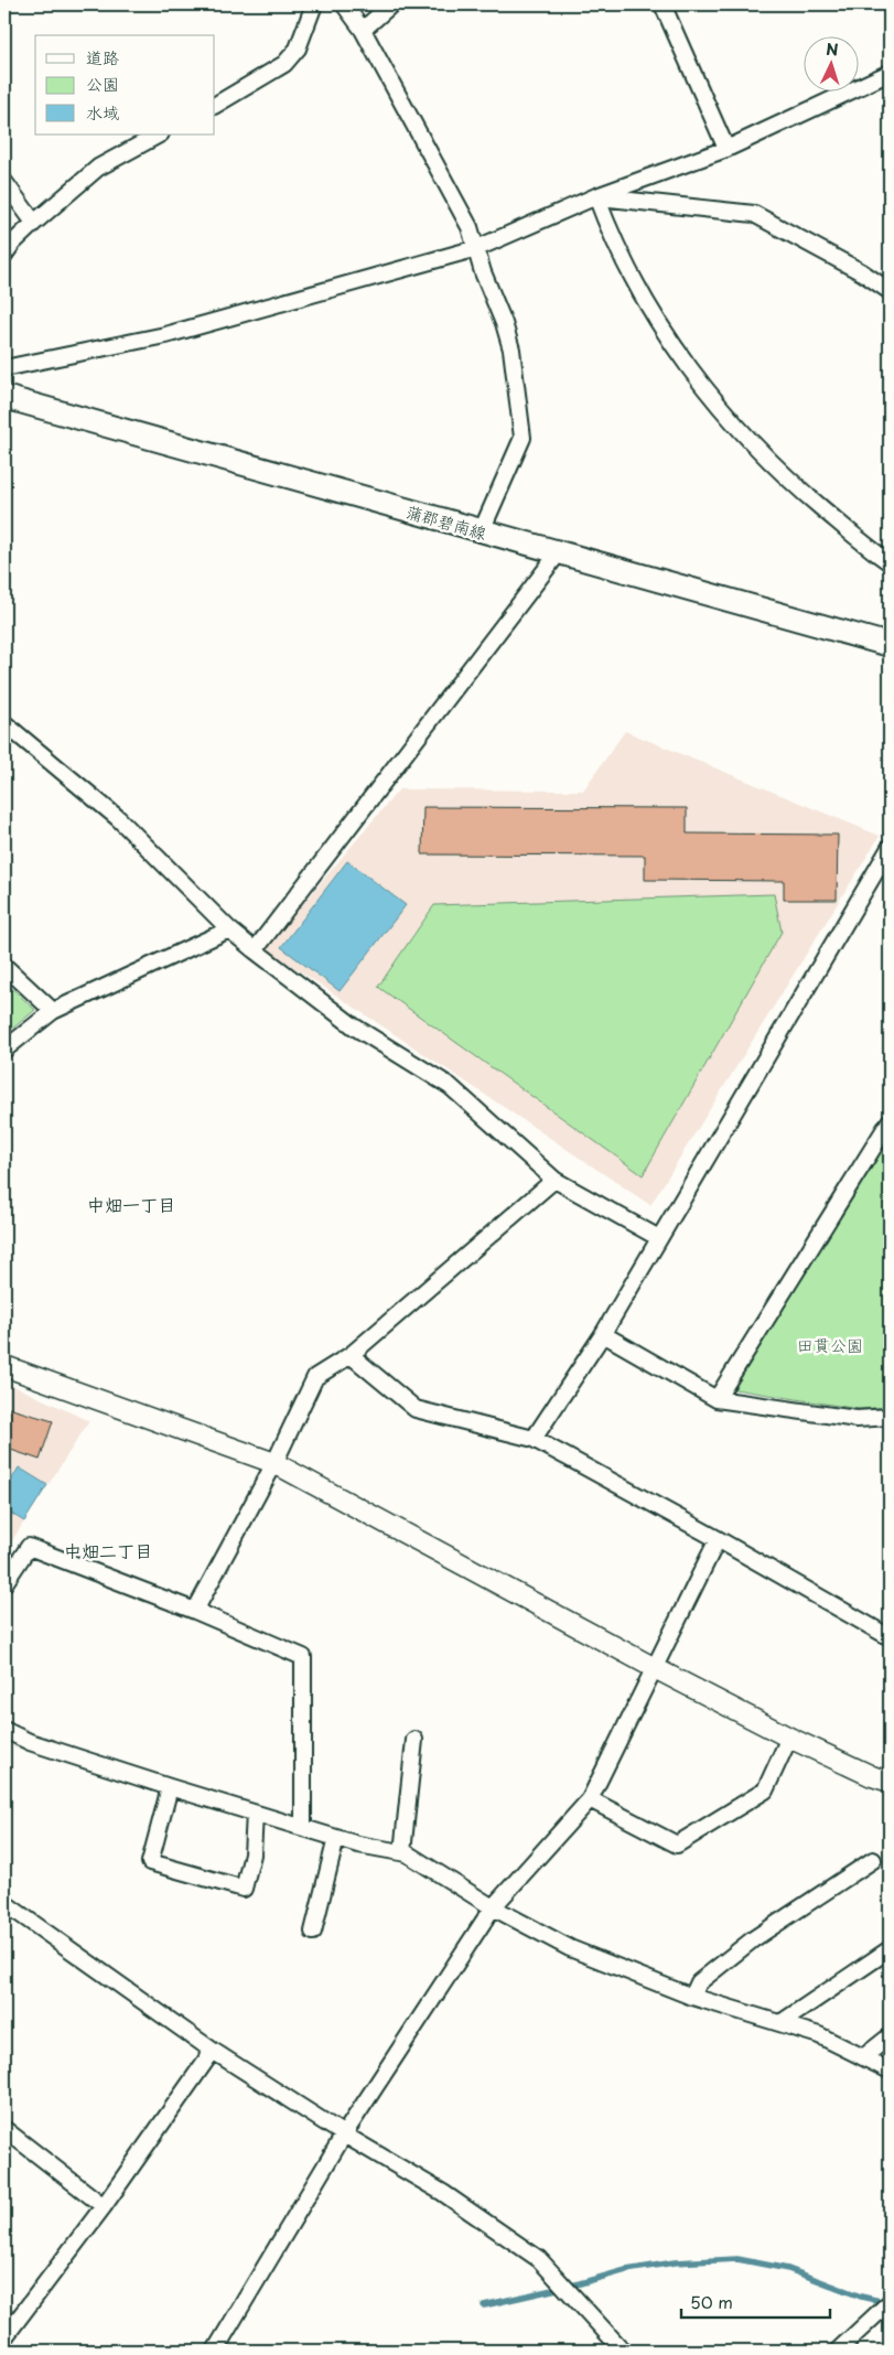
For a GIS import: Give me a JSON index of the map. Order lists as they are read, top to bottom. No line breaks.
{"streets":{"main road":["蒲郡碧南線"]},"districts":["中畑一丁目","中畑二丁目"],"parks":["田貫公園"],"legend":["道路","公園","水域"],"scale_bar":"50 m","north":"top"}
